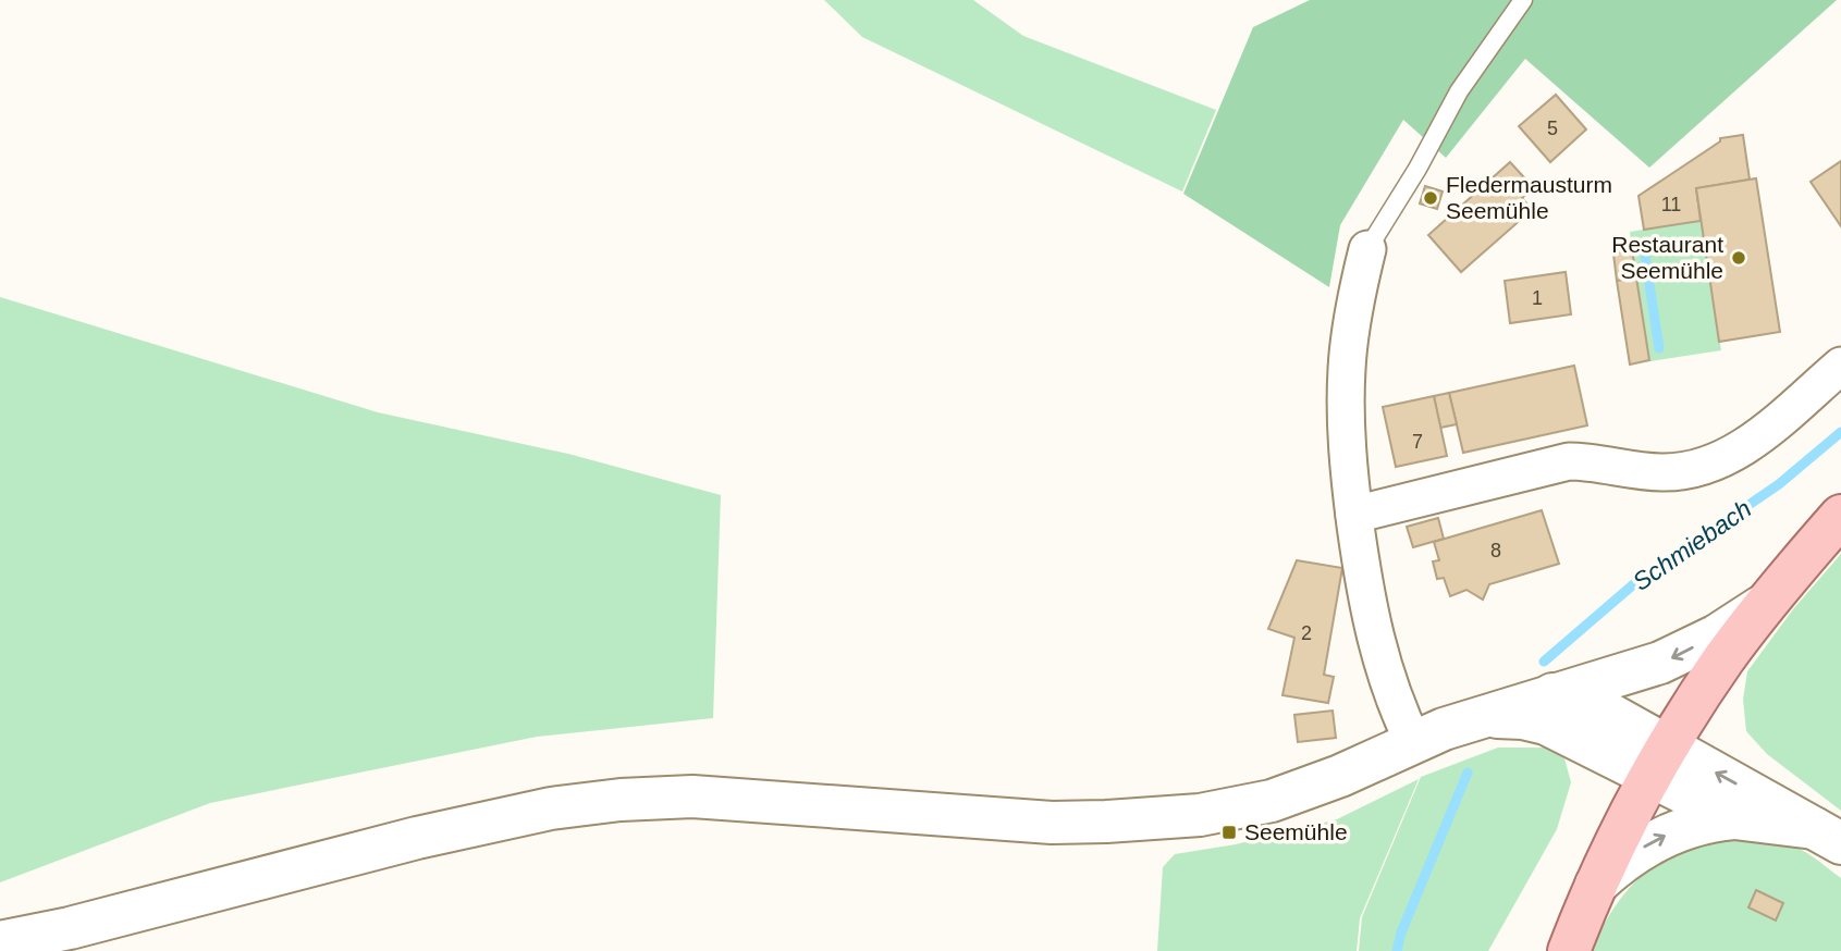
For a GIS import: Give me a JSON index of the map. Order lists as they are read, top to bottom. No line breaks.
{"water":["Schmiebach"],"places":{"other":["Fledermausturm Seemühle","Restaurant Seemühle"],"transit":["Seemühle"]},"house_numbers":["5","11","1","7","8","2"]}
